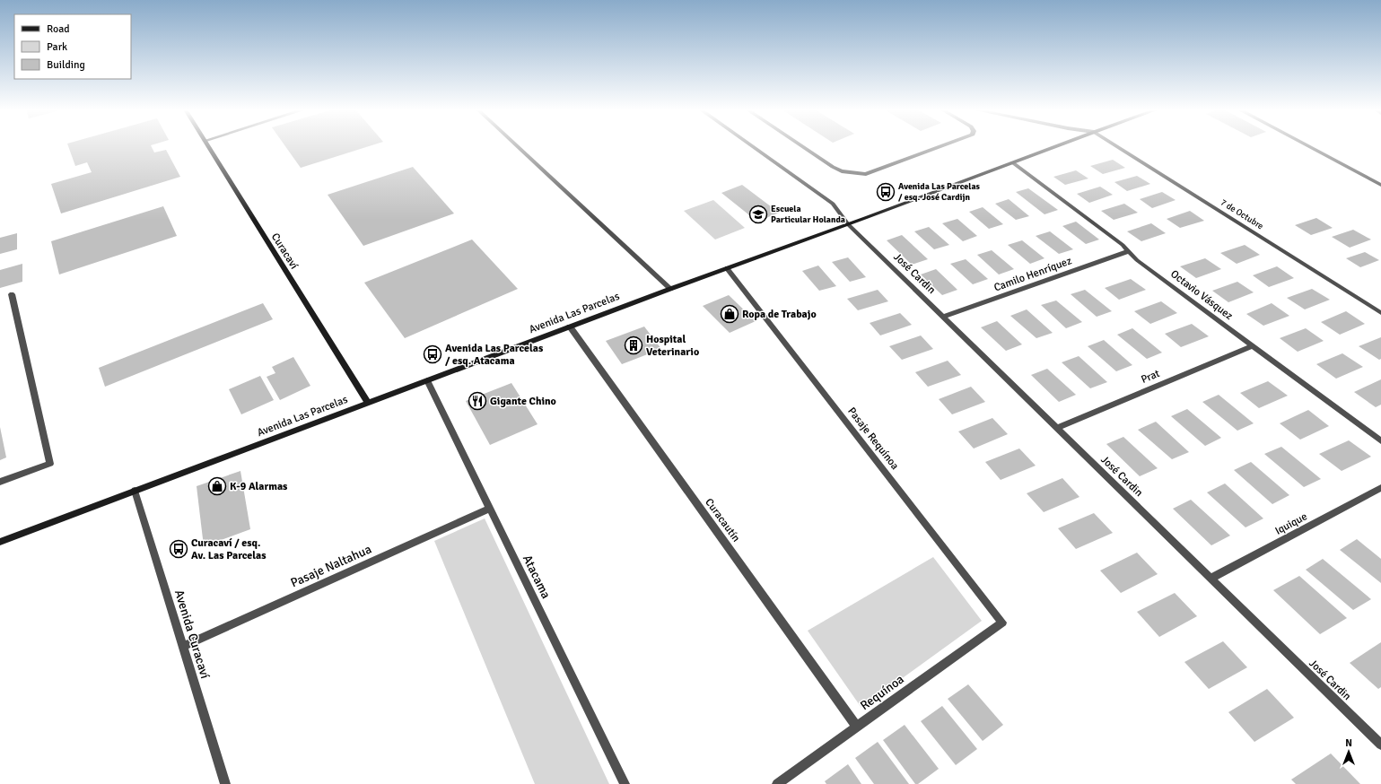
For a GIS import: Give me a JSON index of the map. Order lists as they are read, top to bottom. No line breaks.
{"streets":{"street":["7 de Octubre","Curacaví","José Cardin","Camilo Henríquez","Octavio Vásquez","Avenida Las Parcelas","Prat","Pasaje Requínoa","Curacautín","Iquique","Pasaje Naltahua","Atacama","Avenida Curacaví","Requínoa"]},"crossings":[["Curacaví","Avenida Las Parcelas"],["José Cardin","Camilo Henríquez"],["José Cardin","Avenida Las Parcelas"],["José Cardin","Prat"],["José Cardin","Iquique"],["Camilo Henríquez","Octavio Vásquez"],["Octavio Vásquez","Avenida Las Parcelas"],["Octavio Vásquez","Prat"],["Avenida Las Parcelas","Pasaje Requínoa"],["Avenida Las Parcelas","Curacautín"],["Avenida Las Parcelas","Atacama"],["Avenida Las Parcelas","Avenida Curacaví"],["Pasaje Requínoa","Requínoa"],["Curacautín","Requínoa"],["Pasaje Naltahua","Atacama"],["Pasaje Naltahua","Avenida Curacaví"]],"places":{"bus stop":["Avenida Las Parcelas / esq. José Cardijn","Avenida Las Parcelas / esq. Atacama","Curacaví / esq. Av. Las Parcelas"],"school or university":["Escuela Particular Holanda"],"shop":["Ropa de Trabajo","K-9 Alarmas"],"building":["Hospital Veterinario"],"restaurant":["Gigante Chino"]},"legend":["Road","Park","Building"],"north":"top"}
